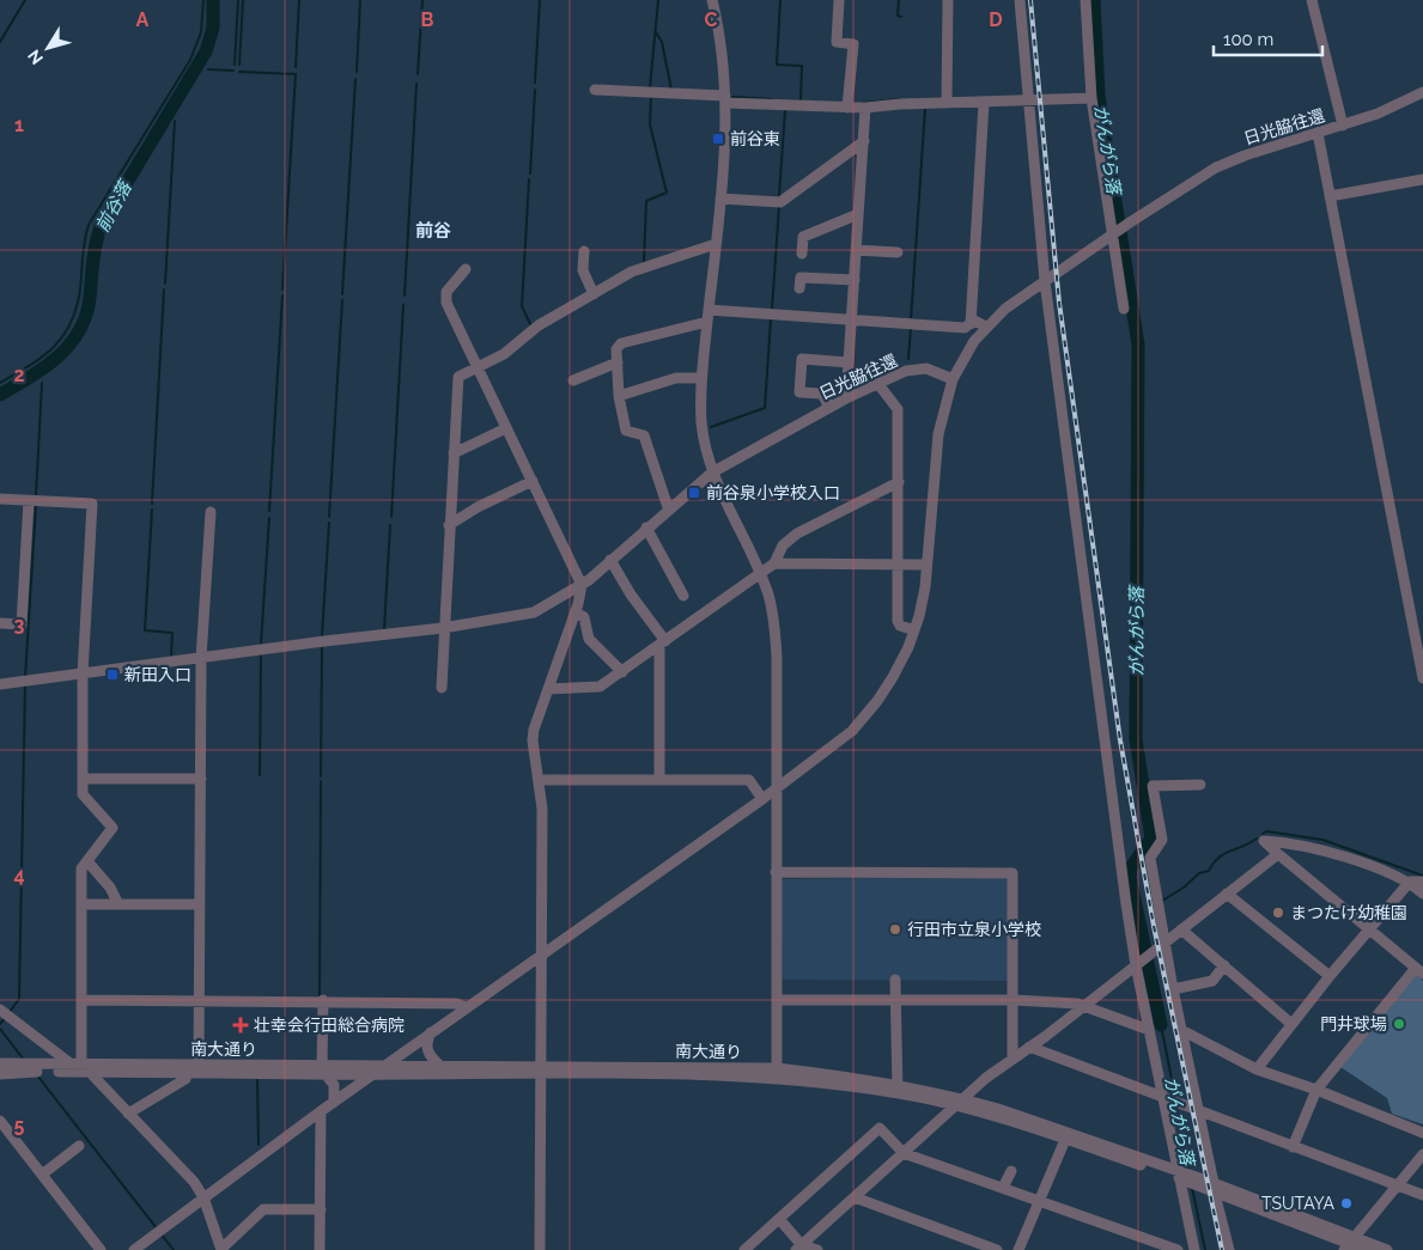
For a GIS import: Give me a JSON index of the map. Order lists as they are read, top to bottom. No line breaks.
{"streets":{"street":["日光脇往還","南大通り"]},"districts":["前谷"],"water":["がんがら落","前谷落"],"places":{"transit":["前谷東","前谷泉小学校入口","新田入口"],"other":["まつたけ幼稚園","行田市立泉小学校","門井球場","TSUTAYA"],"health":["壮幸会行田総合病院"]},"scale_bar":"100 m","north":"bottom left","grid":{"columns":["A","B","C","D"],"rows":["1","2","3","4","5"]}}
